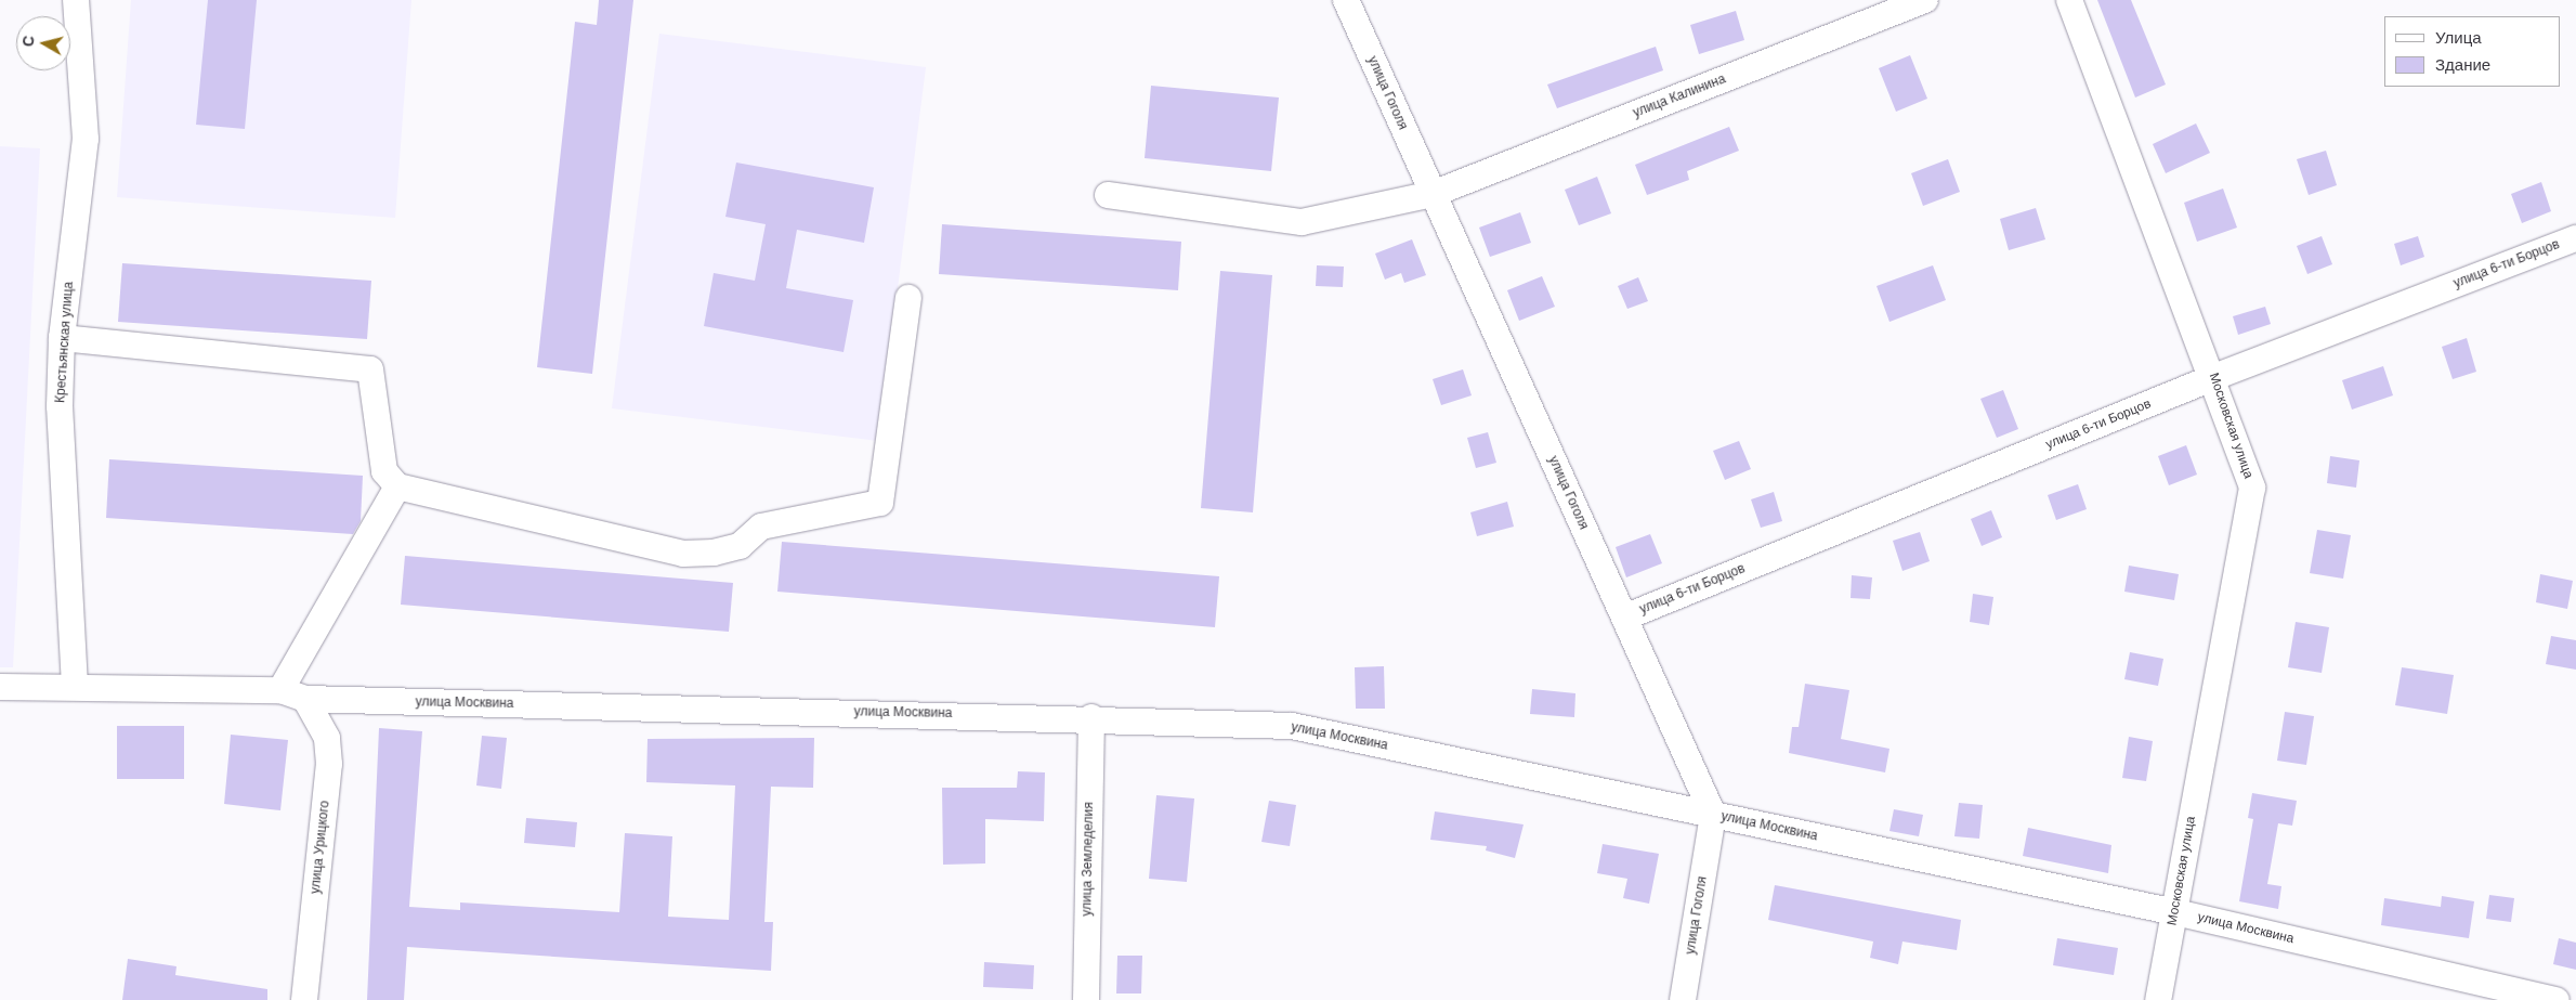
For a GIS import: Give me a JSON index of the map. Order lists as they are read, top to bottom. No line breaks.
{"streets":{"street":["улица Гоголя","улица Калинина","улица 6-ти Борцов","Крестьянская улица","Московская улица","улица Москвина","улица Урицкого","улица Земледелия"]},"crossings":[["улица Гоголя","улица Калинина"],["улица Гоголя","улица 6-ти Борцов"],["улица Гоголя","улица Москвина"],["улица 6-ти Борцов","Московская улица"],["Крестьянская улица","улица Москвина"],["Московская улица","улица Москвина"],["улица Москвина","улица Урицкого"],["улица Москвина","улица Земледелия"]],"legend":["Улица","Здание"],"north":"left"}
